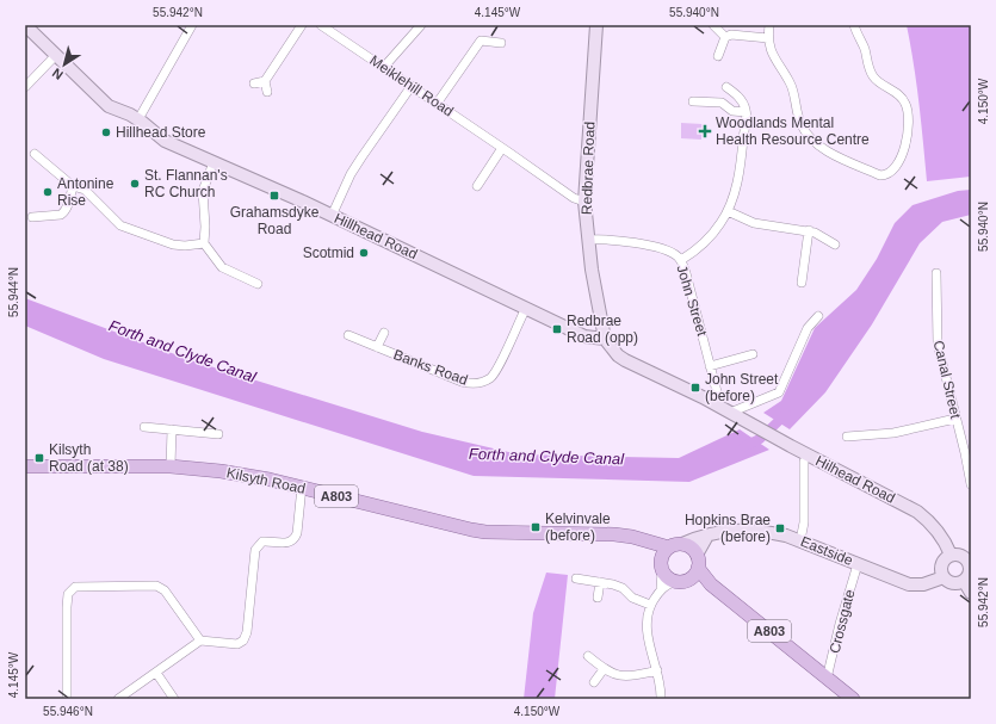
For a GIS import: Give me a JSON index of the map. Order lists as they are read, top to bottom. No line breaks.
{"streets":{"main road":["Kilsyth Road","A803"],"street":["Meiklehill Road","Redbrae Road","Hillhead Road","John Street","Banks Road","Canal Street","Hilhead Road","Eastside","Crossgate"]},"crossings":[["Meiklehill Road","Redbrae Road"],["Redbrae Road","Hillhead Road"],["Redbrae Road","John Street"],["Hillhead Road","Banks Road"],["Hilhead Road","Eastside"],["Kilsyth Road","A803"],["Kilsyth Road","Eastside"],["A803","Eastside"],["A803","Crossgate"],["Eastside","Crossgate"]],"water":["Forth and Clyde Canal"],"places":{"health":["Woodlands Mental Health Resource Centre"],"other":["Hillhead Store","St. Flannan's RC Church","Antonine Rise","Scotmid"],"transit":["Grahamsdyke Road","Redbrae Road (opp)","John Street (before)","Kilsyth Road (at 38)","Kelvinvale (before)","Hopkins Brae (before)"]},"north":"bottom left","coordinates":["55.942°N","4.145°W","55.940°N","4.150°W","55.944°N","55.946°N"]}
